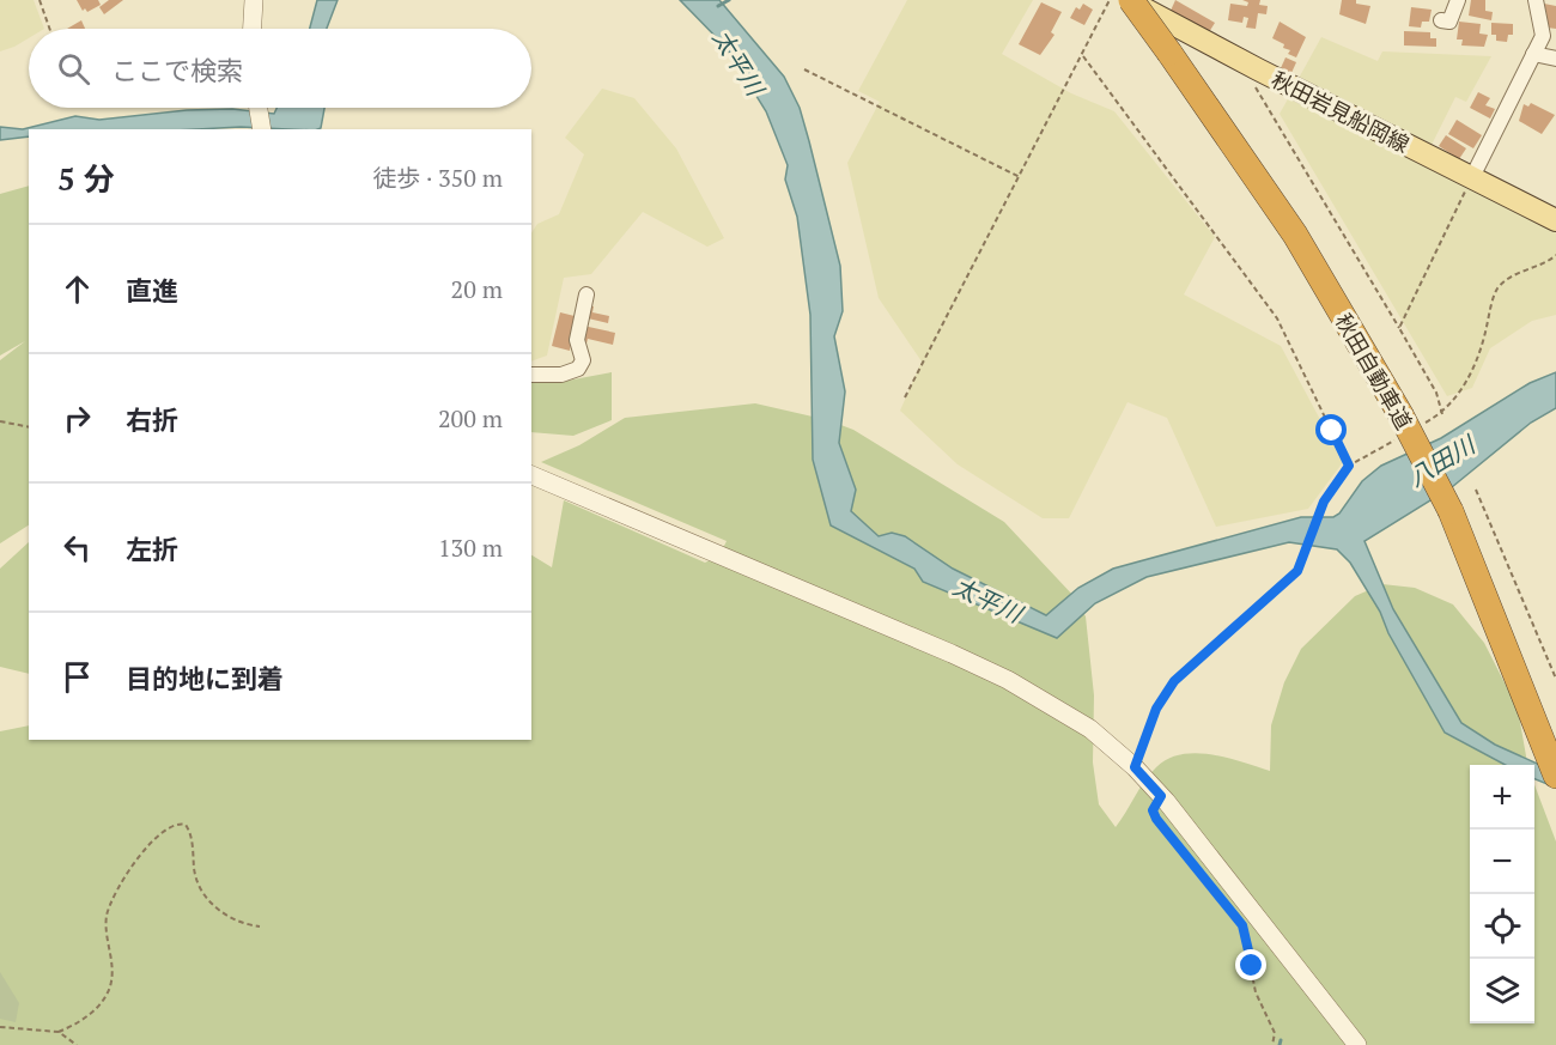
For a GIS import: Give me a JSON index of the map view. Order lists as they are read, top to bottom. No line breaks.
{"streets":{"highway":["秋田自動車道"],"main road":["秋田岩見船岡線"]},"crossings":[["秋田岩見船岡線","秋田自動車道"]],"water":["太平川","八田川"],"page":{"search":"ここで検索","heading":["5 分","徒歩 · 350 m"],"list":[["直進","20 m"],["右折","200 m"],["左折","130 m"],"目的地に到着"],"map_buttons":["+","−"]}}
